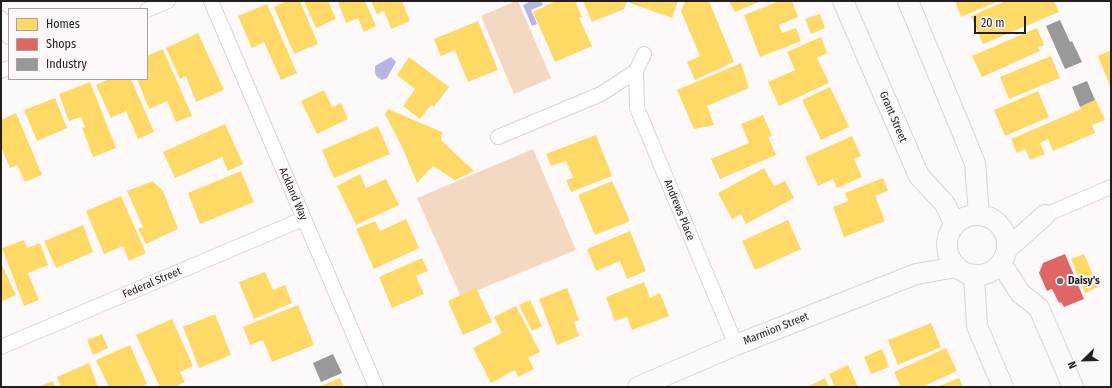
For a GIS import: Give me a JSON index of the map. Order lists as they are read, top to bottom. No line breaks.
{"streets":{"street":["Grant Street","Ackland Way","Andrews Place","Federal Street","Marmion Street"]},"crossings":[["Grant Street","Marmion Street"],["Ackland Way","Federal Street"],["Andrews Place","Marmion Street"]],"places":["Daisy's"],"legend":["Homes","Shops","Industry"],"scale_bar":"20 m","north":"bottom left"}
